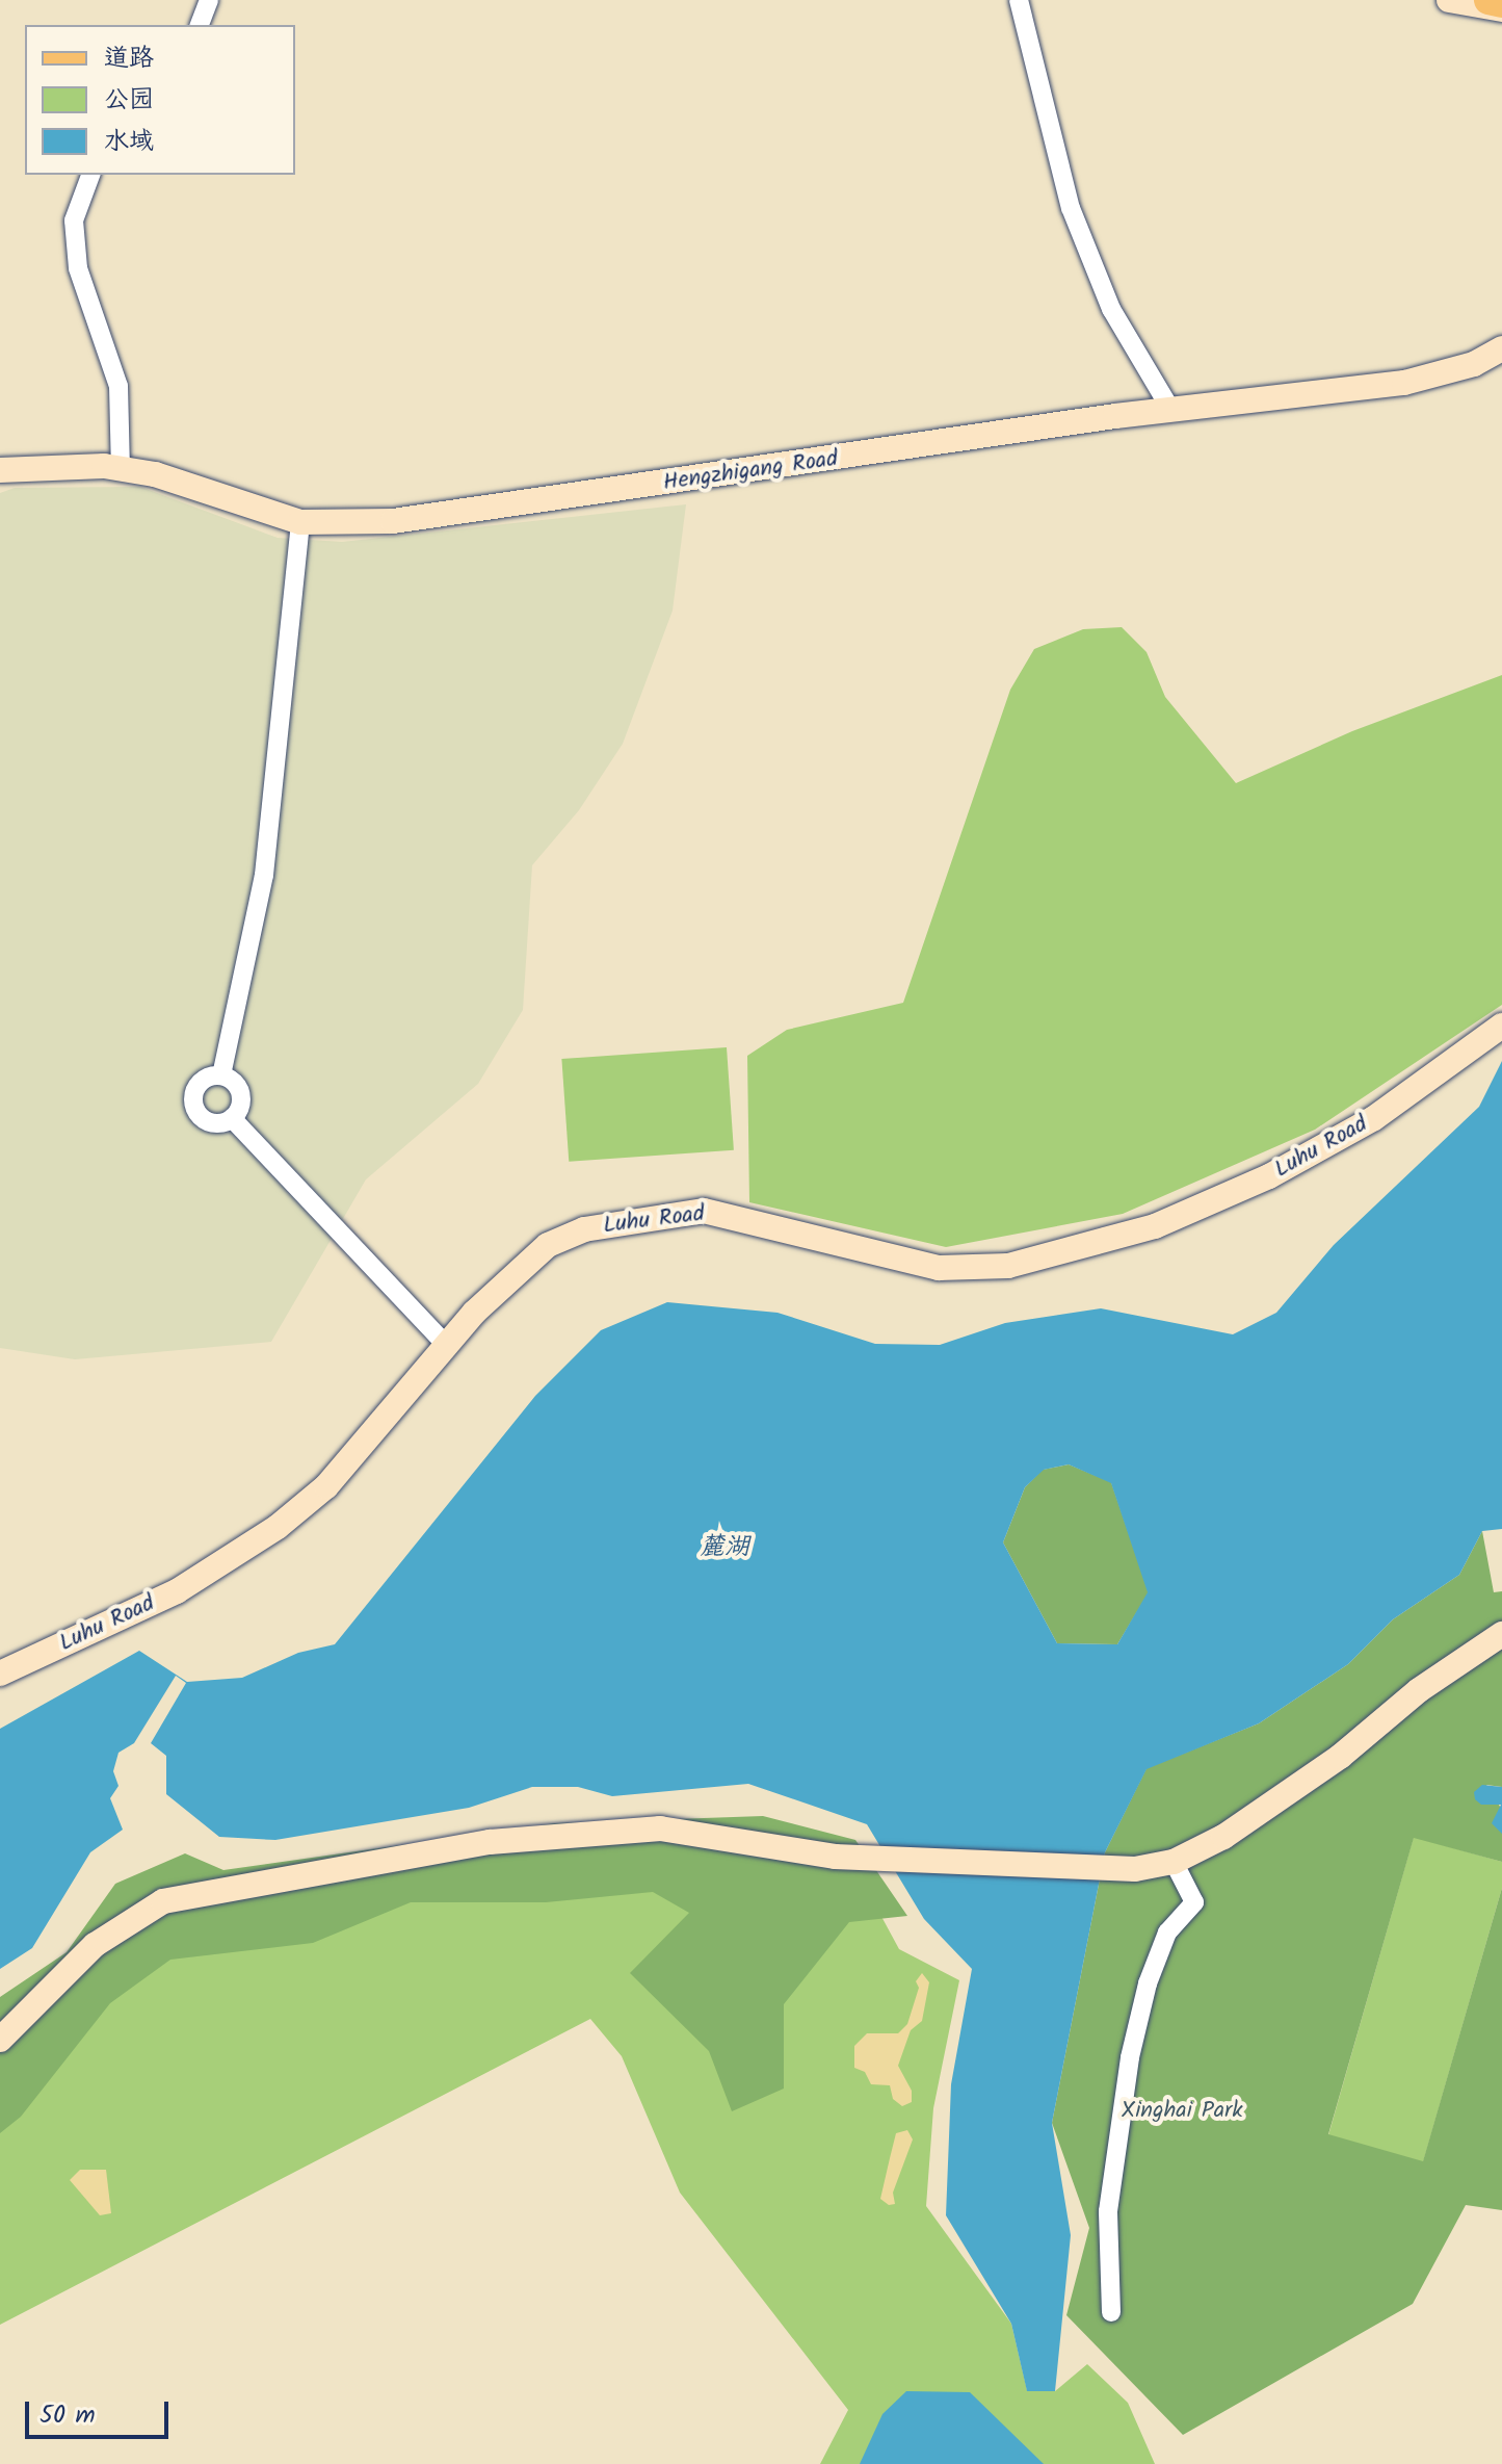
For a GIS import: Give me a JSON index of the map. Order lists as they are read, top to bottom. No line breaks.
{"streets":{"street":["Hengzhigang Road","Luhu Road"]},"water":["麓湖"],"parks":["Xinghai Park"],"legend":["道路","公园","水域"],"scale_bar":"50 m"}
